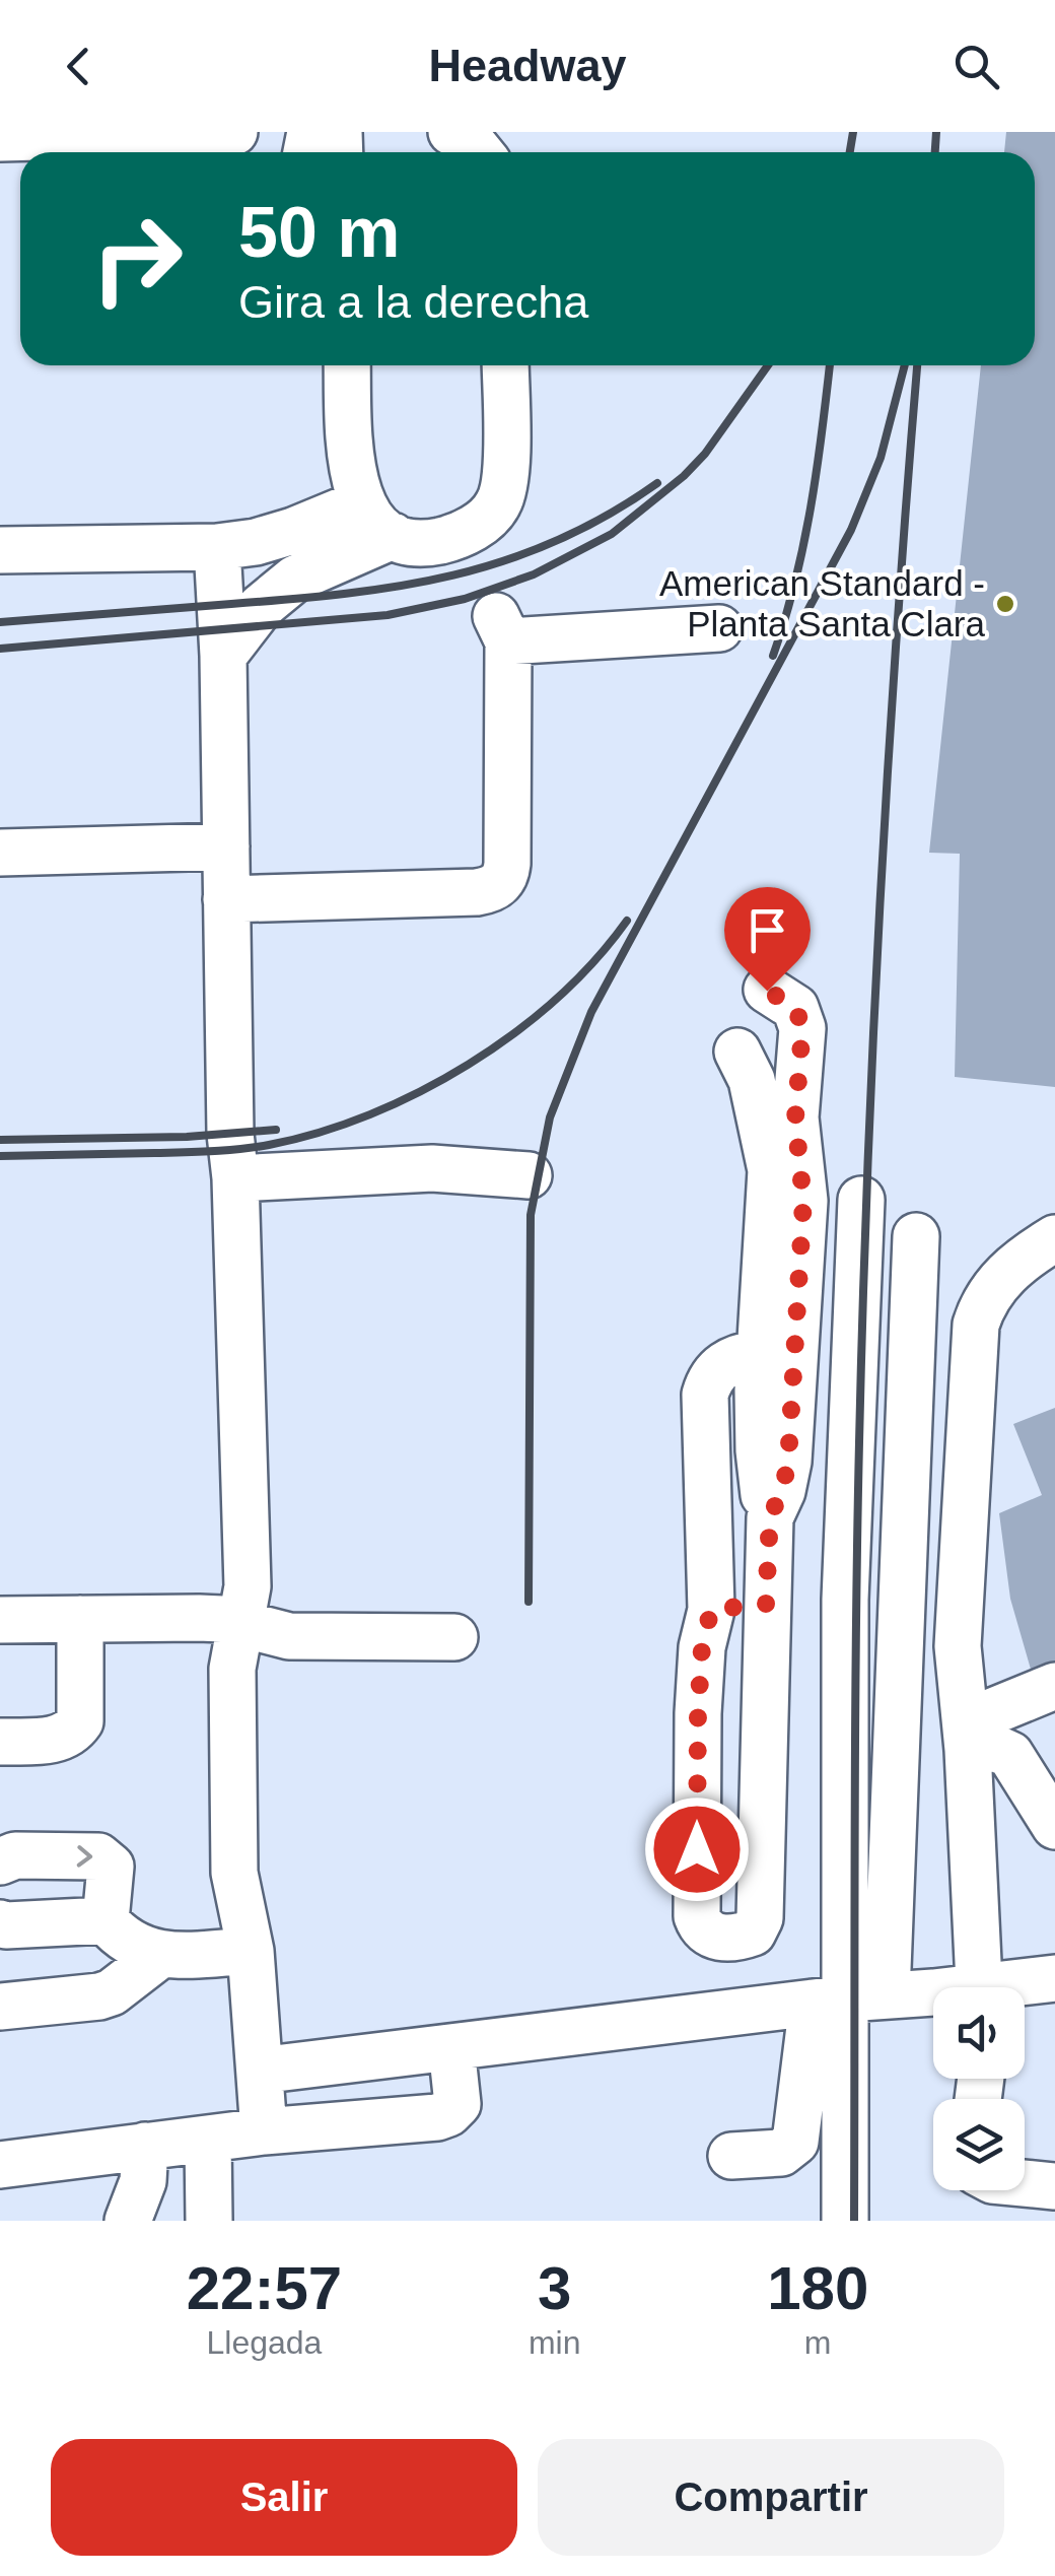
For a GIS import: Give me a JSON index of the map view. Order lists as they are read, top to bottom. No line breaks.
{"places":["American Standard - Planta Santa Clara"],"page":{"header":"Headway","turn":["50 m","Gira a la derecha"],"eta":["22:57","Llegada","3","min","180","m"],"buttons":["Salir","Compartir"]}}
